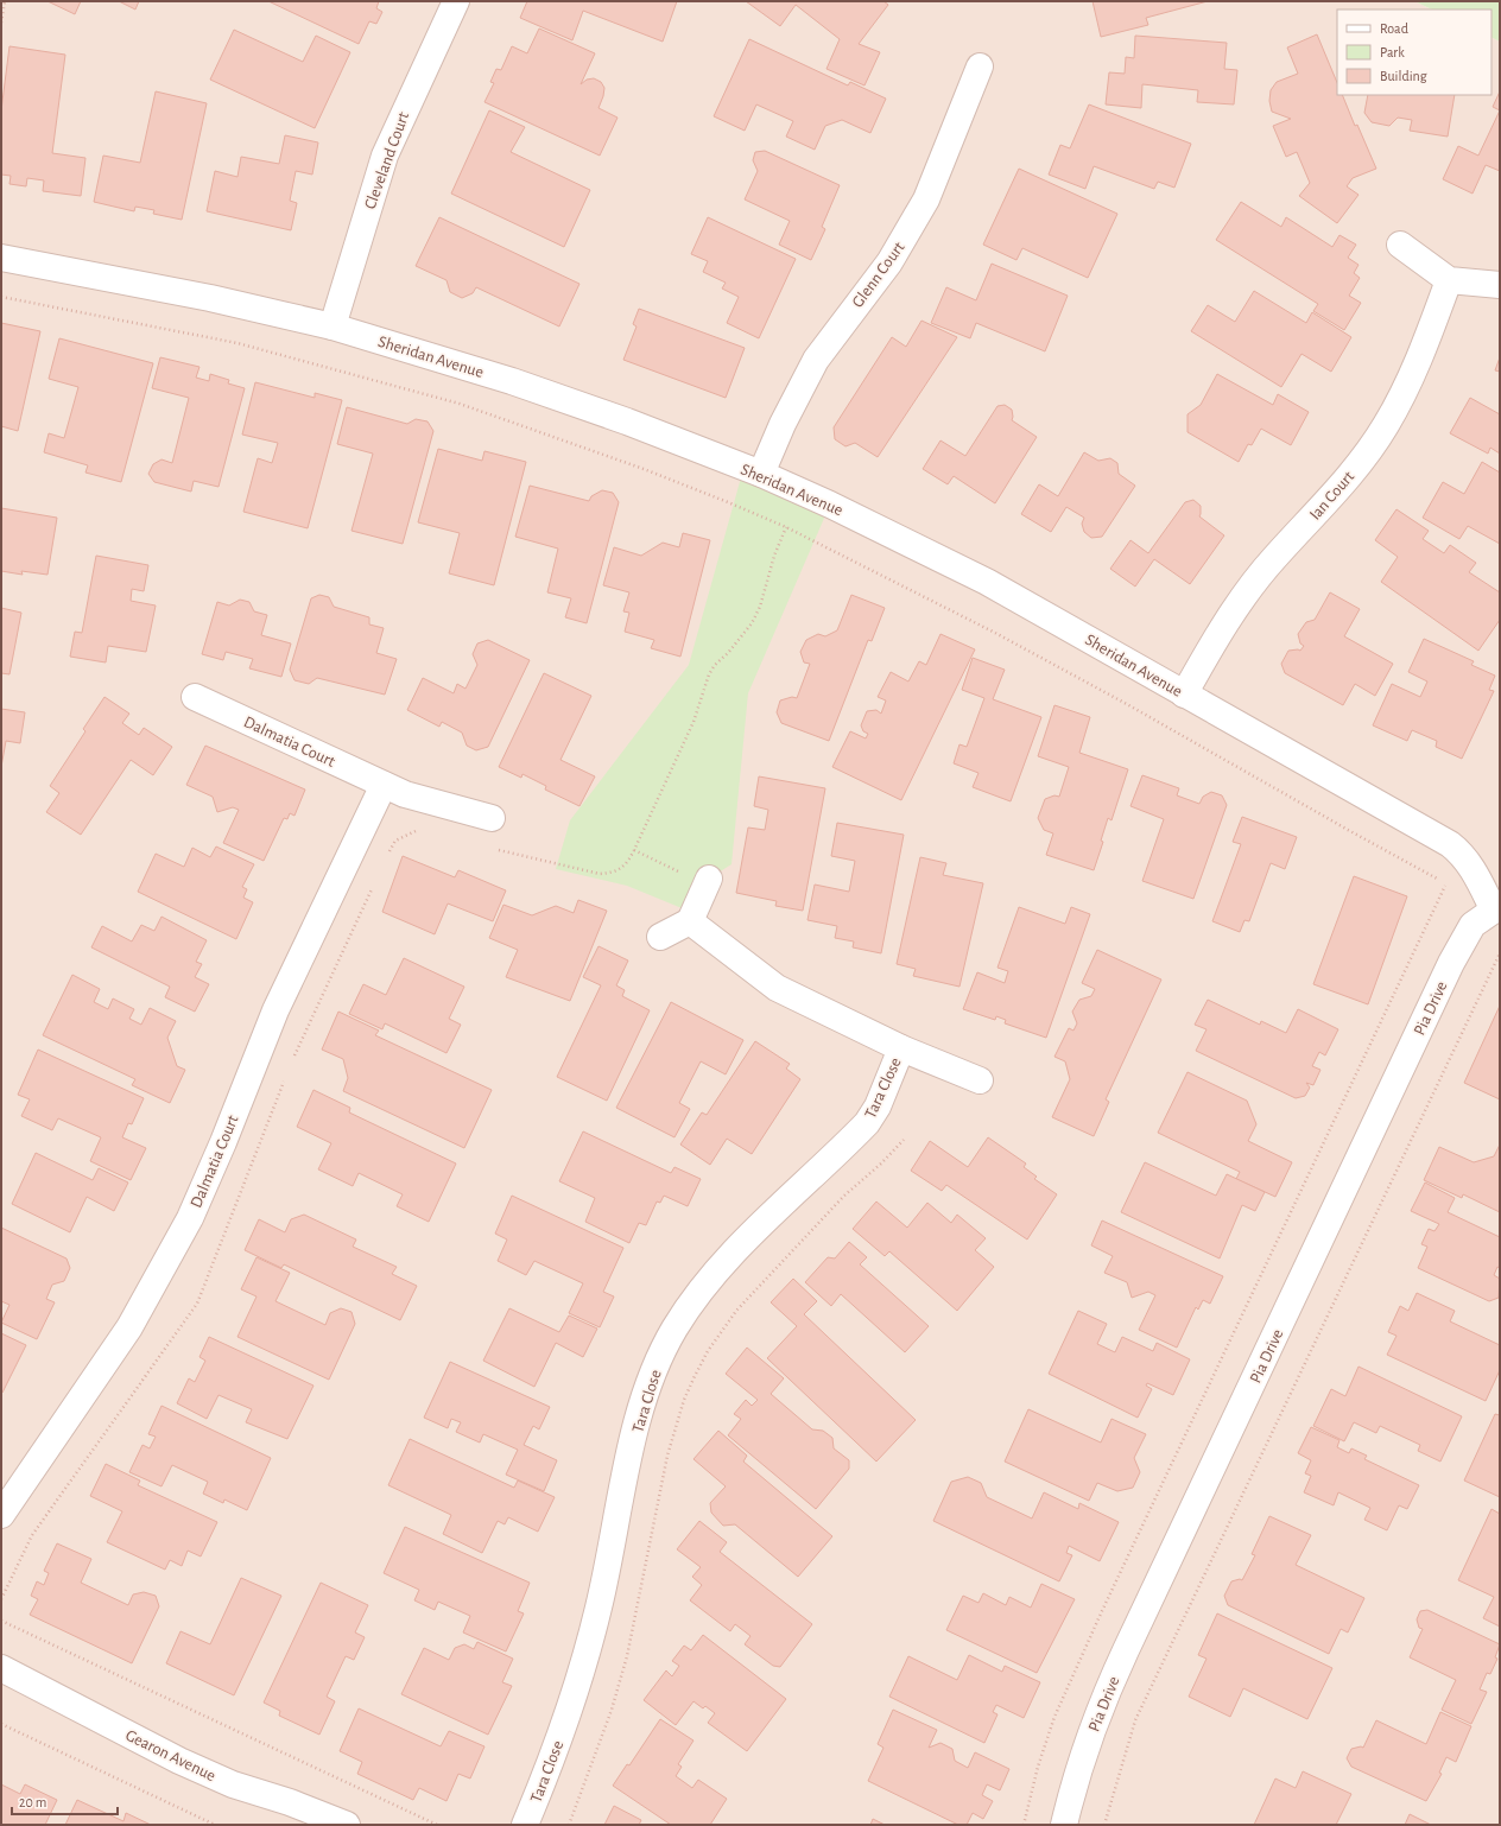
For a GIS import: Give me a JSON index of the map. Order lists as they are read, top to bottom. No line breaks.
{"streets":{"street":["Cleveland Court","Glenn Court","Sheridan Avenue","Ian Court","Dalmatia Court","Pia Drive","Tara Close","Gearon Avenue"]},"crossings":[["Cleveland Court","Sheridan Avenue"],["Glenn Court","Sheridan Avenue"],["Sheridan Avenue","Ian Court"],["Sheridan Avenue","Pia Drive"]],"legend":["Road","Park","Building"],"scale_bar":"20 m"}
